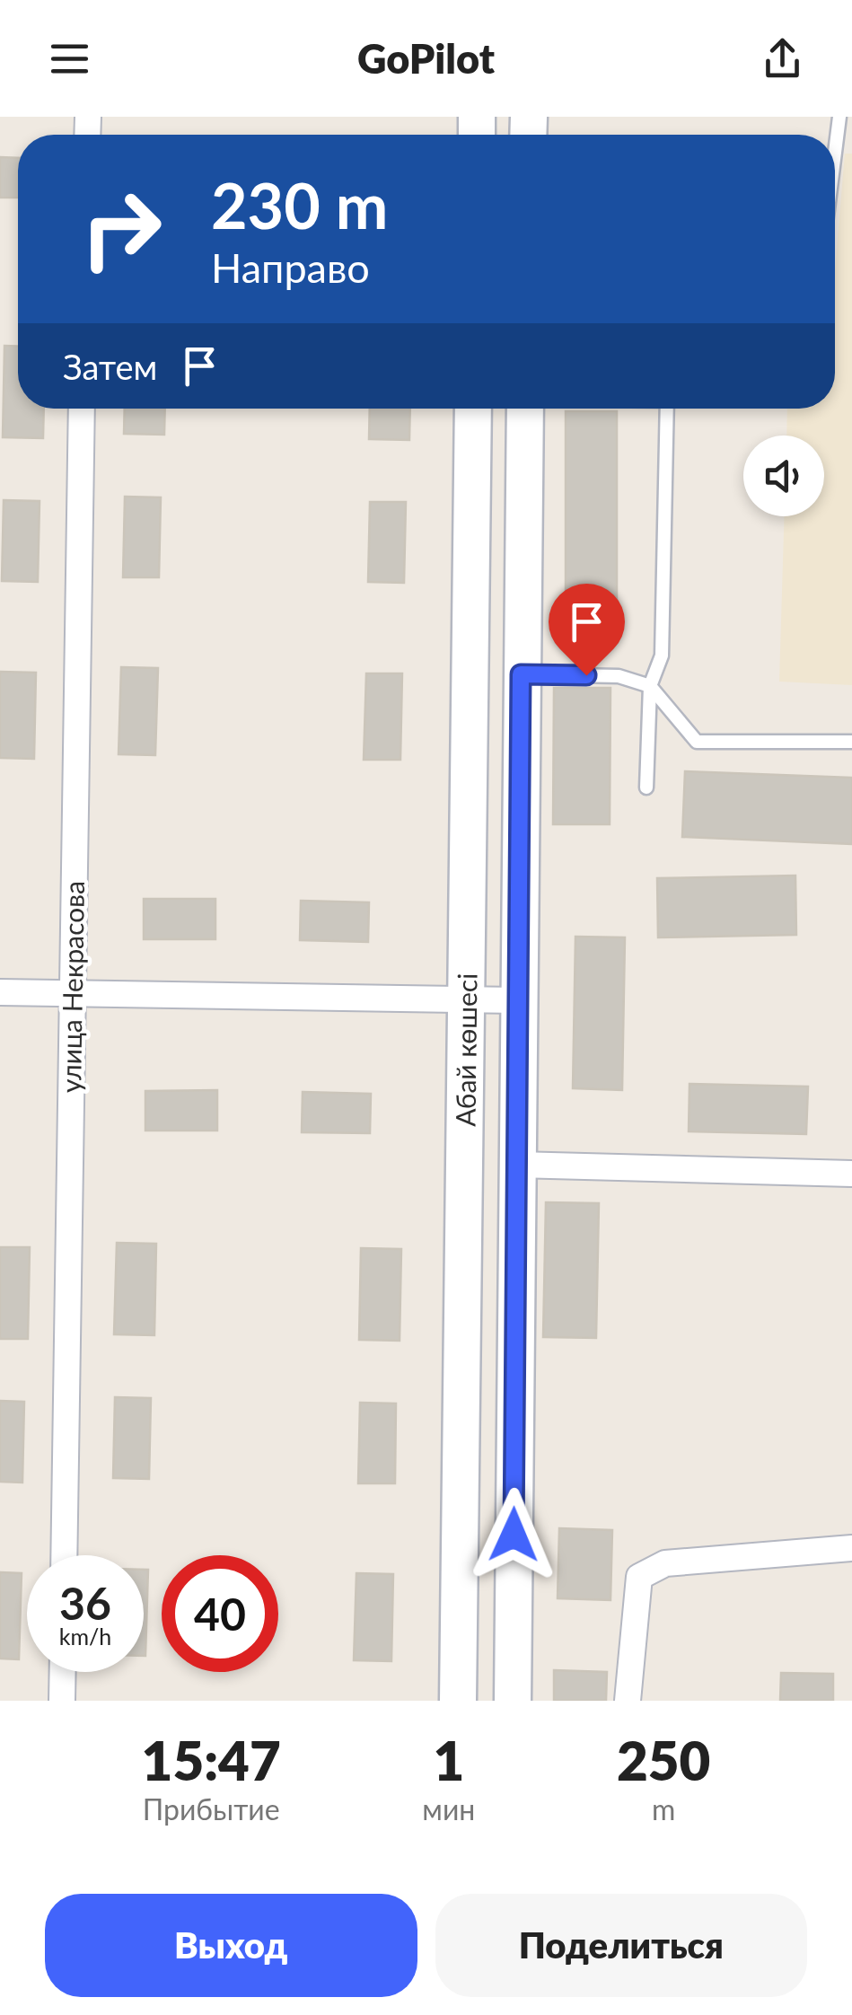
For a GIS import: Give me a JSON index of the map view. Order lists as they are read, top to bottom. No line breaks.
{"streets":{"street":["улица Некрасова","Абай көшесі"]},"page":{"header":"GoPilot","turn":["230 m","Направо"],"then":"Затем","speed":"36 km/h","limit":"40","eta":["15:47","Прибытие","1","мин","250","m"],"buttons":["Выход","Поделиться"]}}
